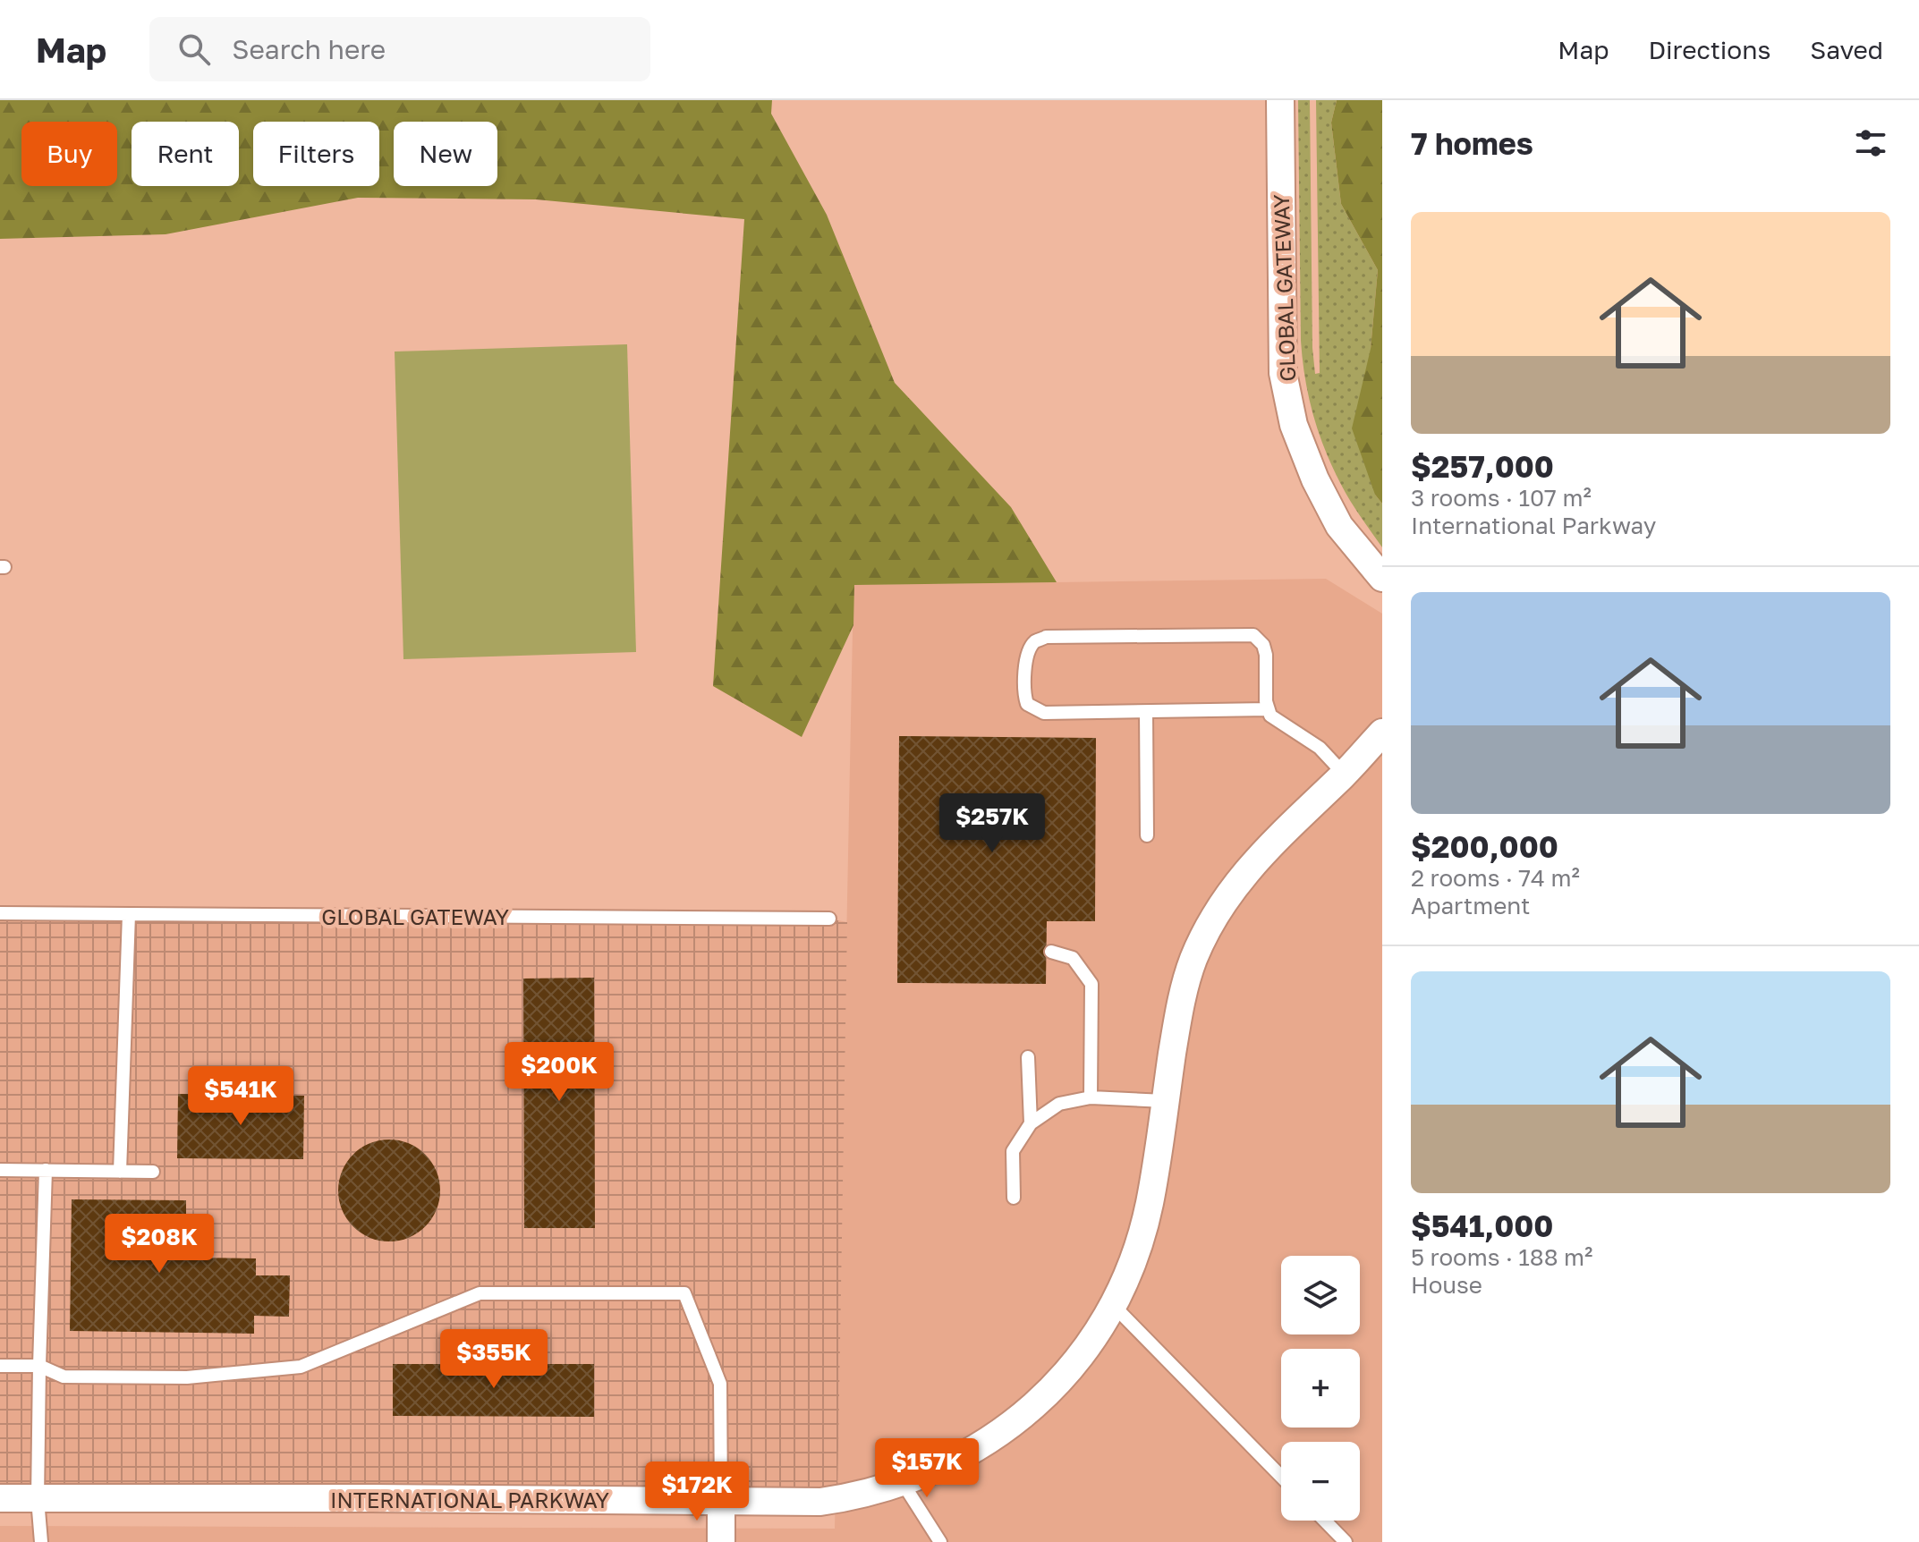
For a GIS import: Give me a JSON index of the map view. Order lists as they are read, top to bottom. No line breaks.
{"streets":{"street":["GLOBAL GATEWAY","INTERNATIONAL PARKWAY"]},"page":{"header":"Map","search":"Search here","nav":["Map","Directions","Saved"],"heading":"7 homes","chip":["Buy","Rent","Filters","New"],"list":[{"name":"$257,000","note":"3 rooms · 107 m² · International Parkway"},{"name":"$200,000","note":"2 rooms · 74 m² · Apartment"},{"name":"$541,000","note":"5 rooms · 188 m² · House"}],"price":["$257K","$200K","$541K","$208K","$355K","$157K","$172K"],"map_buttons":["+","−"]}}
